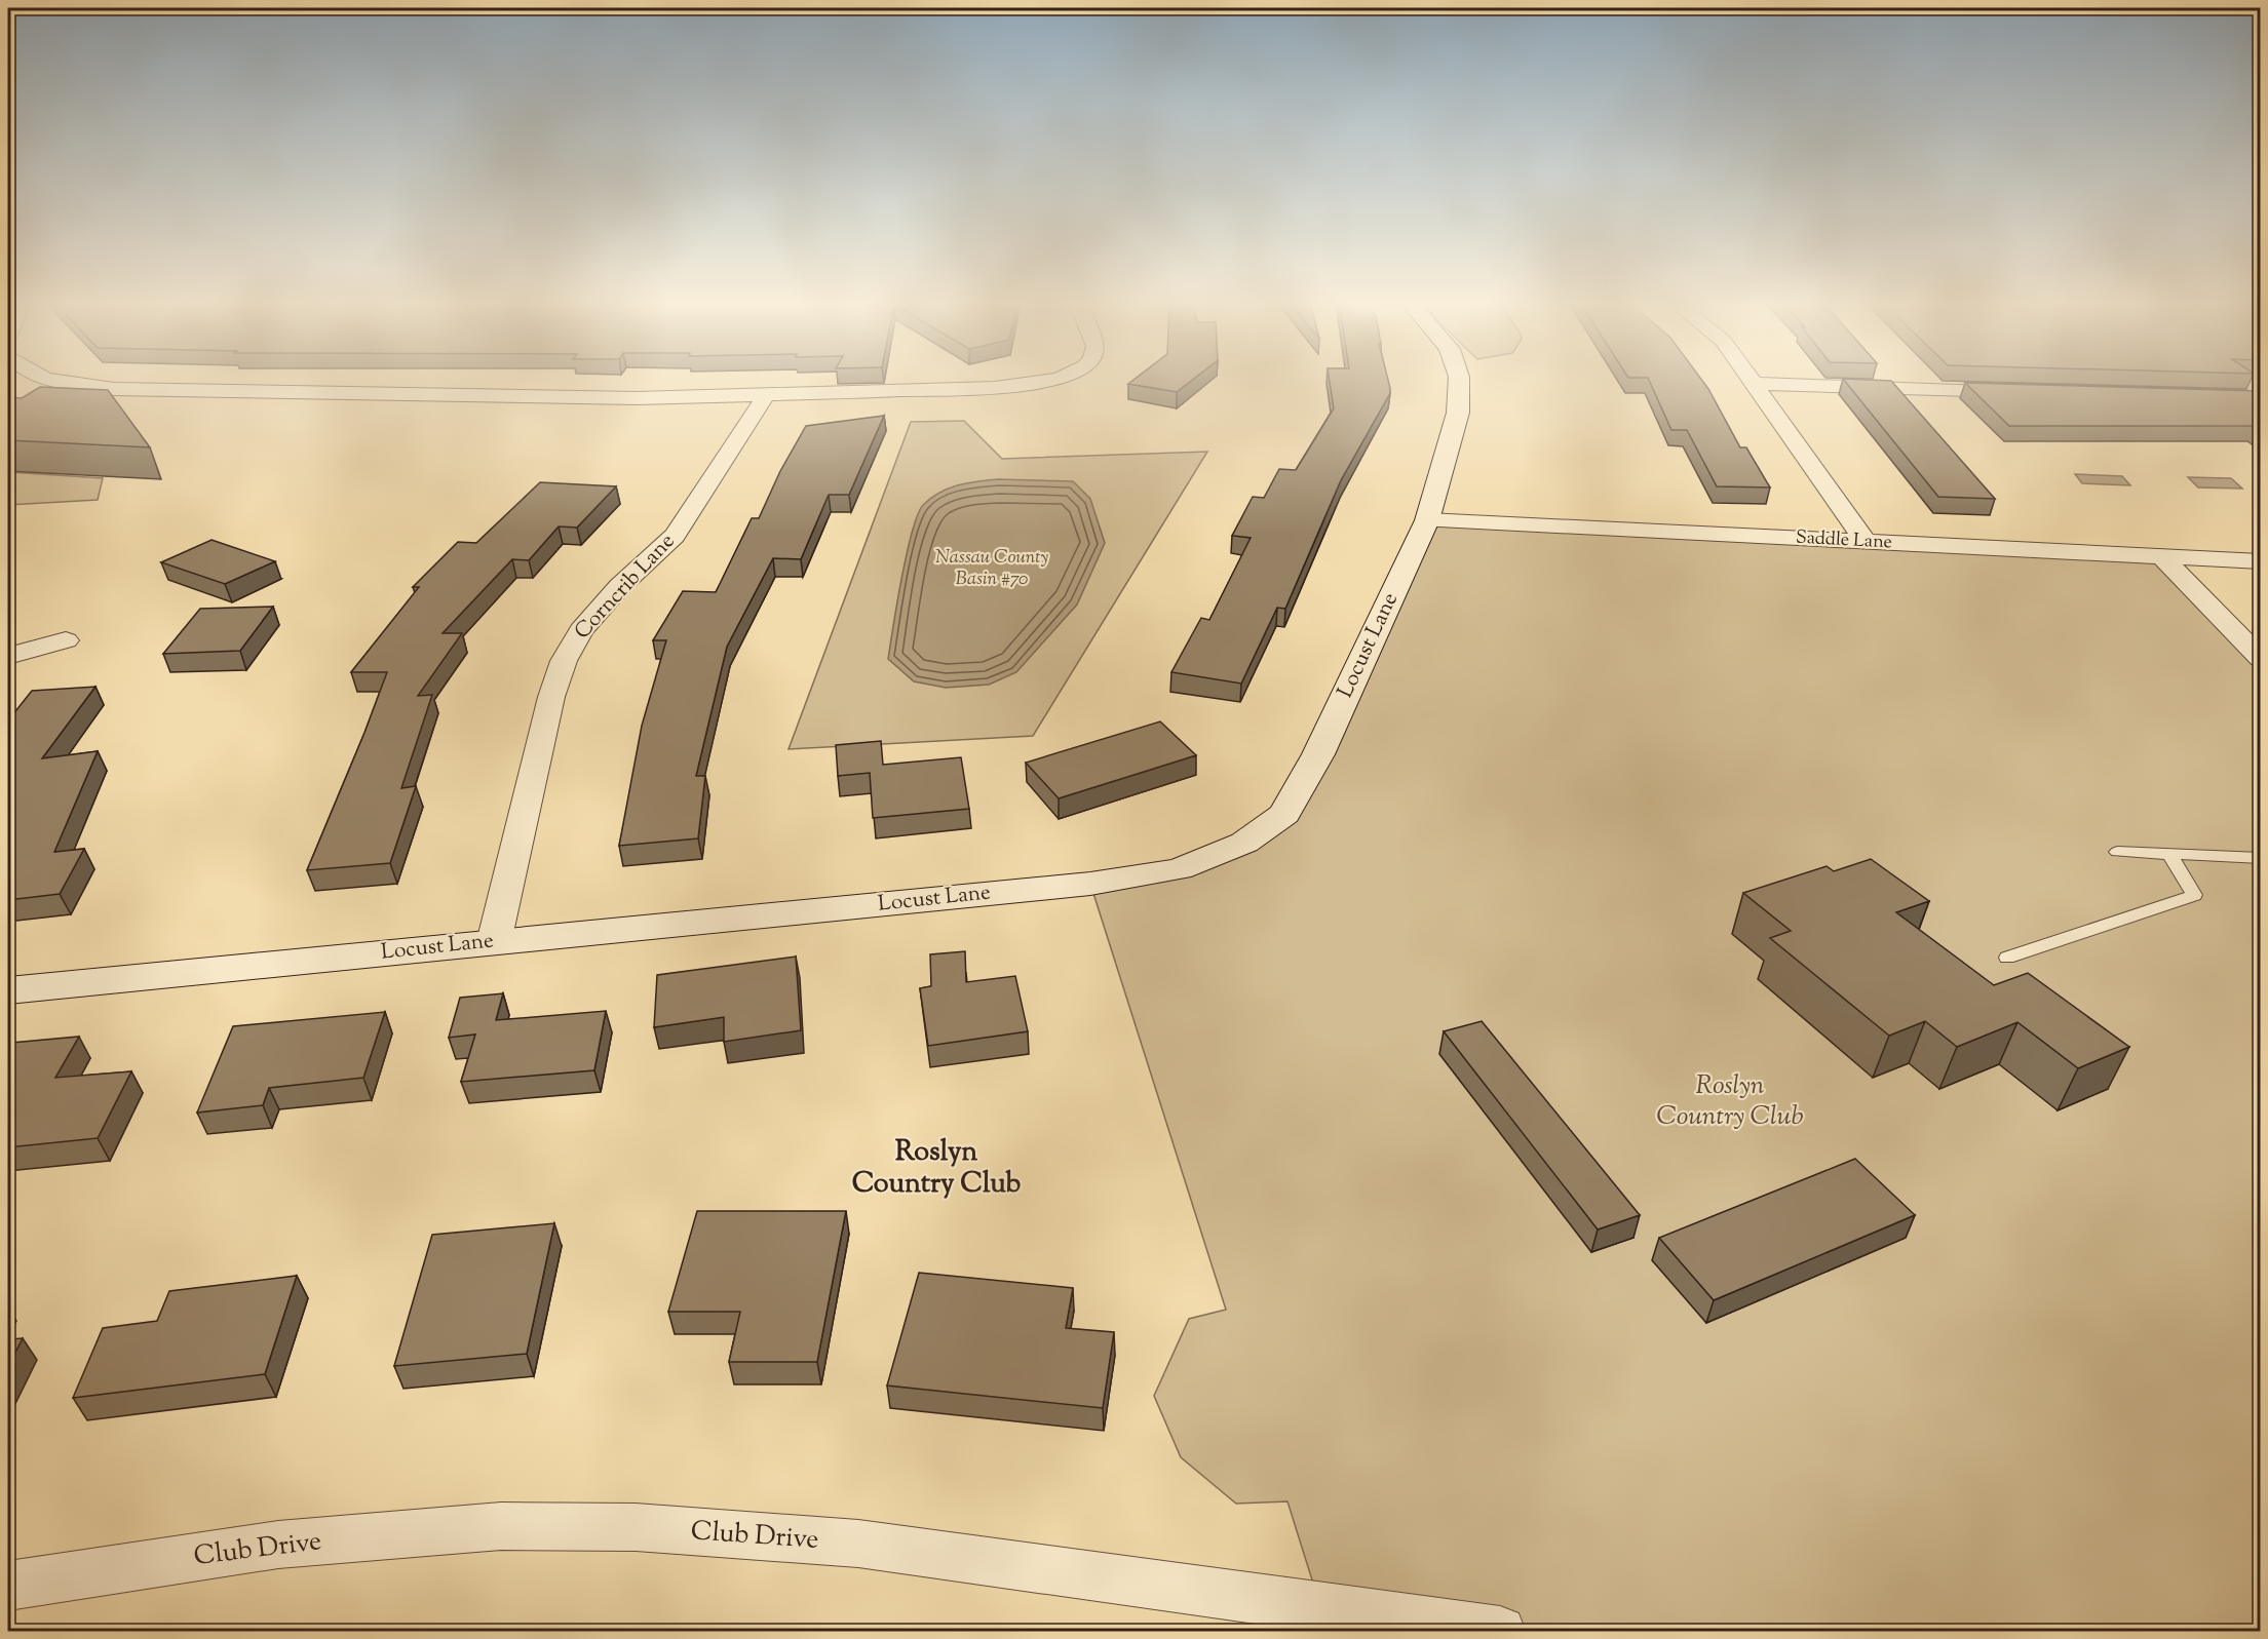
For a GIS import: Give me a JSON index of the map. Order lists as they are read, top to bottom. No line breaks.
{"streets":{"street":["Saddle Lane","Corncrib Lane","Locust Lane","Club Drive"]},"crossings":[["Saddle Lane","Locust Lane"],["Corncrib Lane","Locust Lane"]],"districts":["Roslyn Country Club"],"water":["Nassau County Basin #70"],"parks":["Roslyn Country Club"]}
